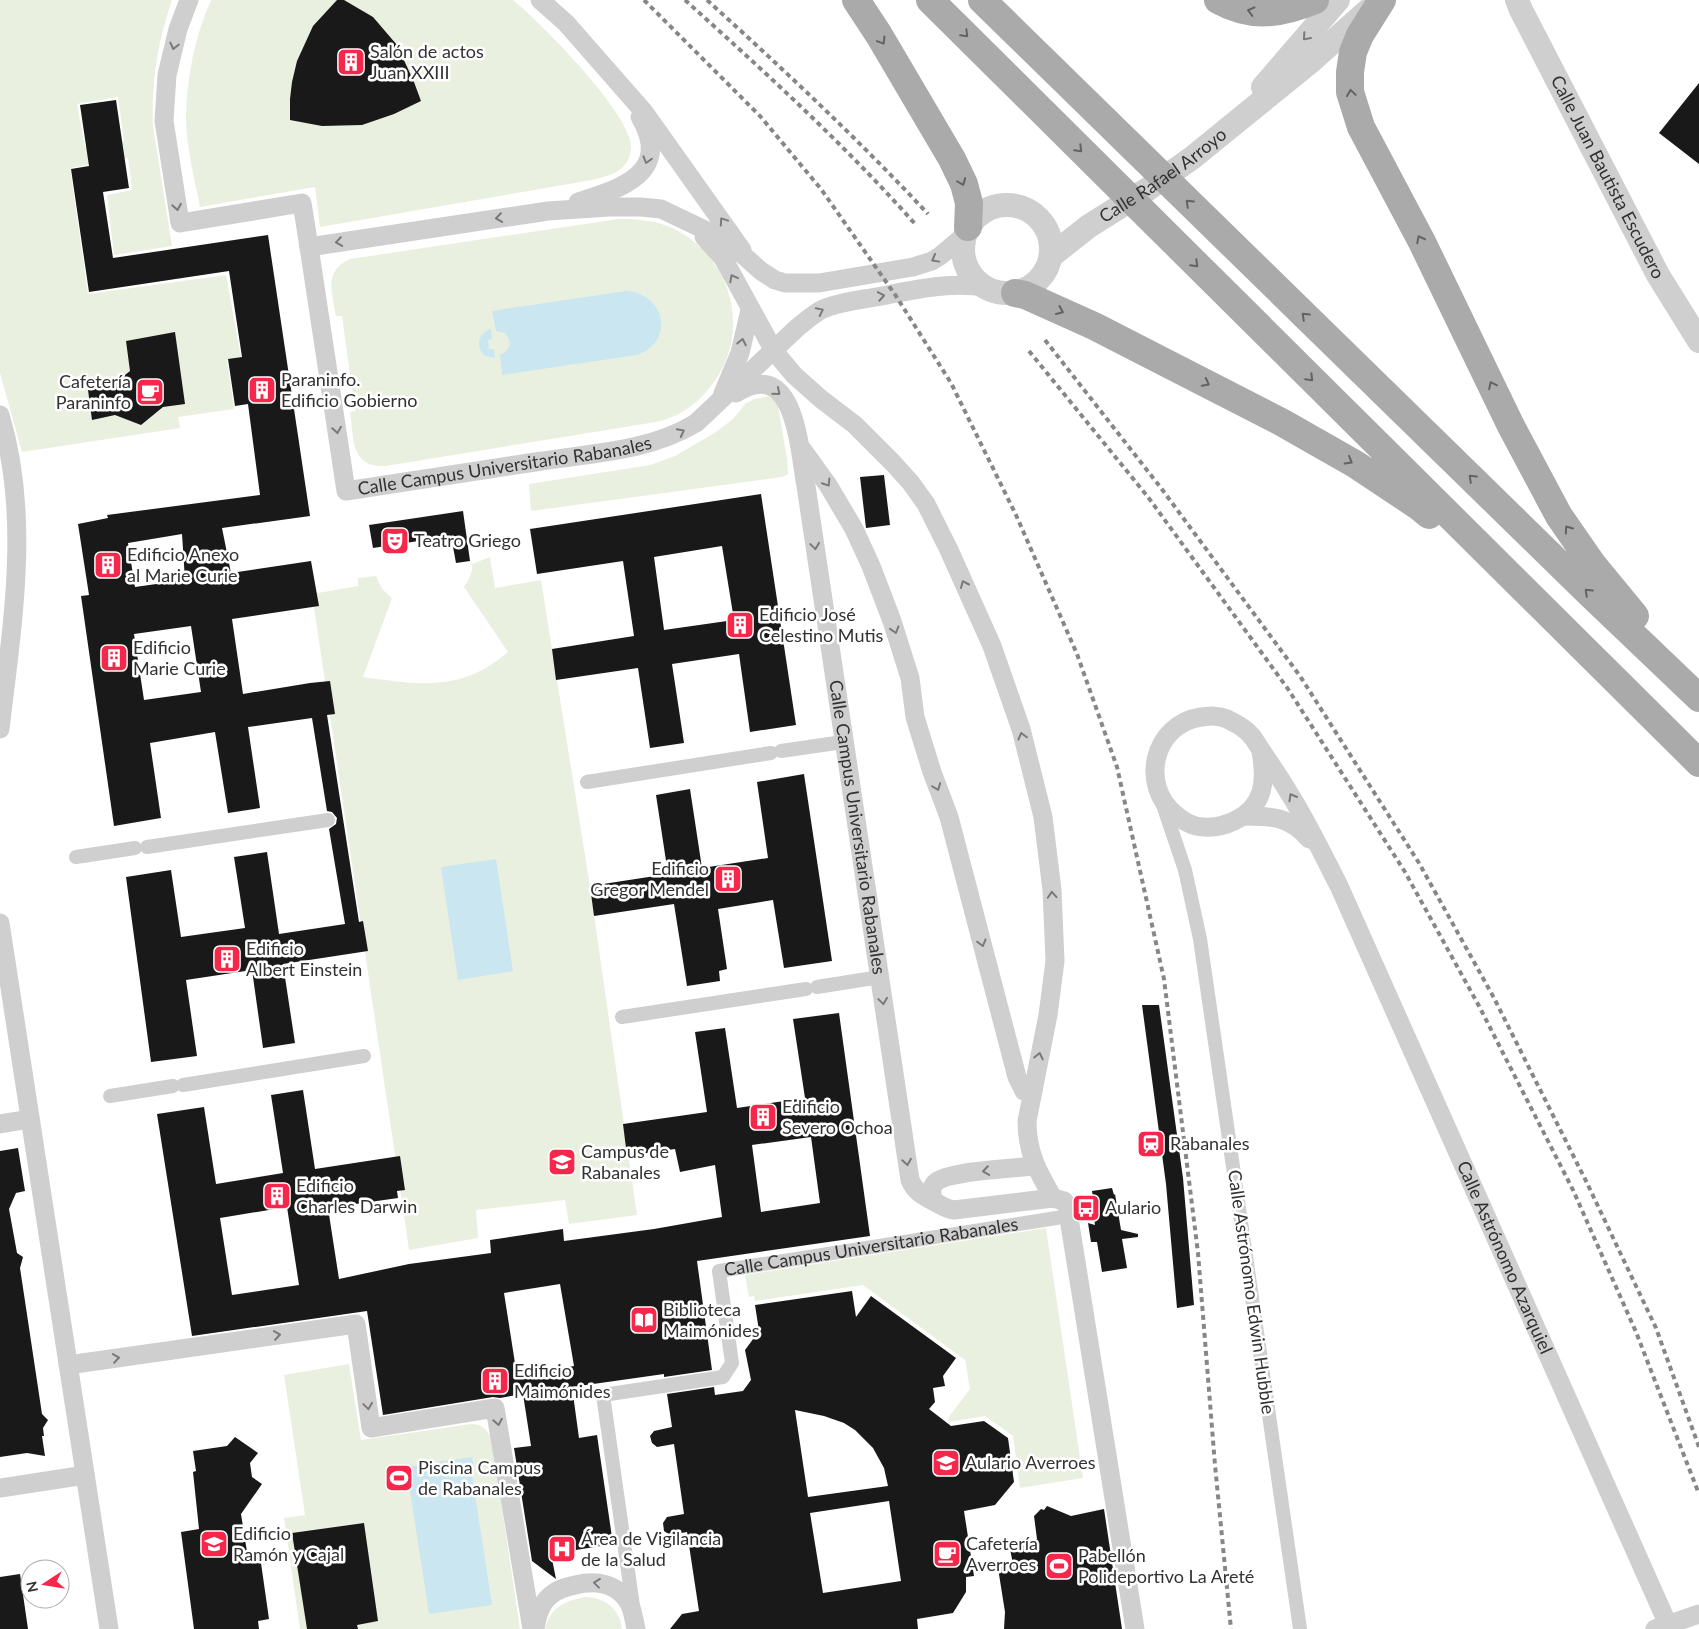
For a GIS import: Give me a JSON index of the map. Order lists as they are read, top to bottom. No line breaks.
{"streets":{"street":["Calle Rafael Arroyo","Calle Juan Bautista Escudero","Calle Campus Universitario Rabanales","Calle Astrónomo Azarquiel","Calle Astrónomo Edwin Hubble"]},"crossings":[["Calle Rafael Arroyo","Calle Campus Universitario Rabanales"]],"places":{"building":["Salón de actos Juan XXIII","Paraninfo. Edificio Gobierno","Edificio Anexo al Marie Curie","Edificio José Celestino Mutis","Edificio Marie Curie","Edificio Gregor Mendel","Edificio Albert Einstein","Edificio Severo Ochoa","Edificio Charles Darwin","Edificio Maimónides"],"cafe":["Cafetería Paraninfo","Cafetería Averroes"],"theatre":["Teatro Griego"],"station":["Rabanales"],"school or university":["Campus de Rabanales","Aulario Averroes","Edificio Ramón y Cajal"],"bus stop":["Aulario"],"library":["Biblioteca Maimónides"],"sports":["Piscina Campus de Rabanales","Pabellón Polideportivo La Areté"],"hospital":["Área de Vigilancia de la Salud"]},"north":"left"}
